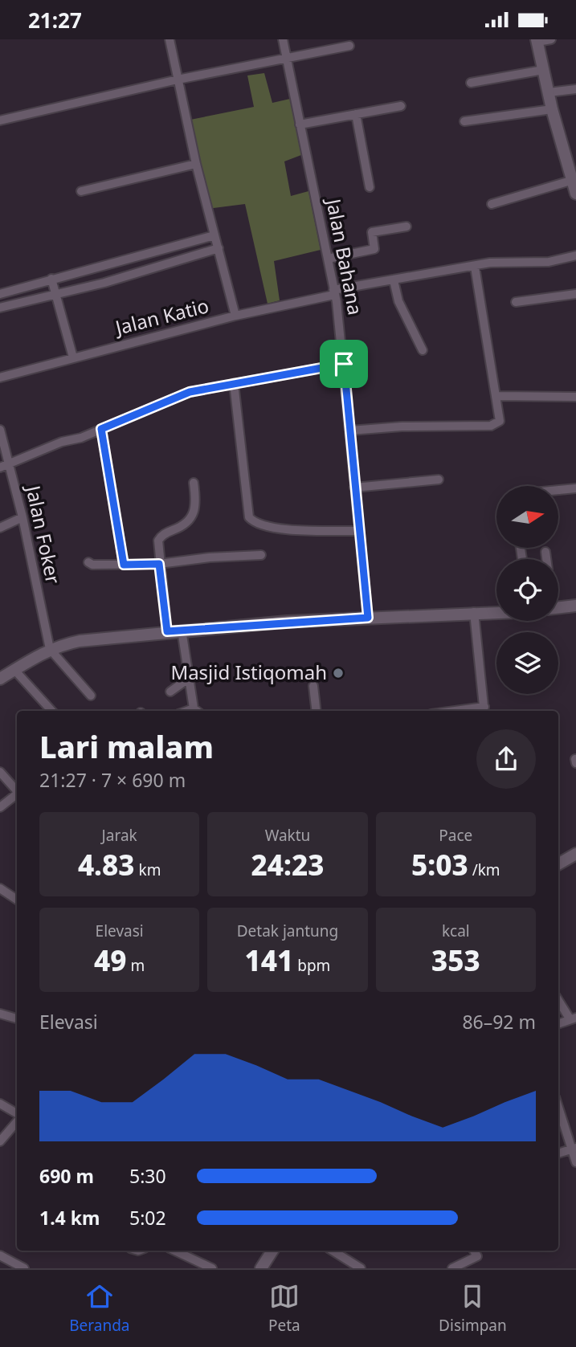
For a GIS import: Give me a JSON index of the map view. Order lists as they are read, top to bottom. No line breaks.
{"streets":{"street":["Jalan Bahana","Jalan Katio","Jalan Foker"]},"crossings":[["Jalan Bahana","Jalan Katio"]],"places":["Masjid Istiqomah"],"north":"right","page":{"status":"21:27","heading":["Lari malam","21:27 · 7 × 690 m"],"stats":[["Jarak","4.83 km"],["Waktu","24:23"],["Pace","5:03 /km"],["Elevasi","49 m"],["Detak jantung","141 bpm"],["kcal","353"]],"chart":["Elevasi","86–92 m"],"list":[{"name":"690 m","note":"5:30"},{"name":"1.4 km","note":"5:02"}],"tabs":["Beranda","Peta","Disimpan"]}}
